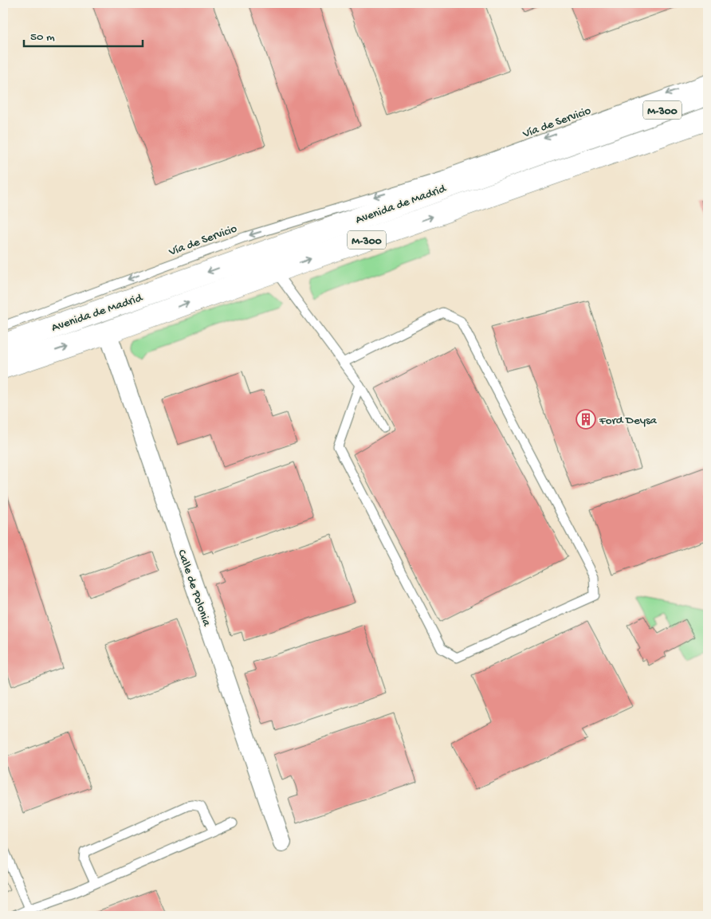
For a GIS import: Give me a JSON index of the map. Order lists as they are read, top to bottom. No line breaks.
{"streets":{"main road":["M-300","Avenida de Madrid"],"street":["Calle de Polonia"],"lane":["Vía de Servicio"]},"crossings":[["Vía de Servicio","Avenida de Madrid"],["Avenida de Madrid","Calle de Polonia"]],"one_way":["Vía de Servicio"],"places":{"building":["Ford Deysa"]},"scale_bar":"50 m"}
